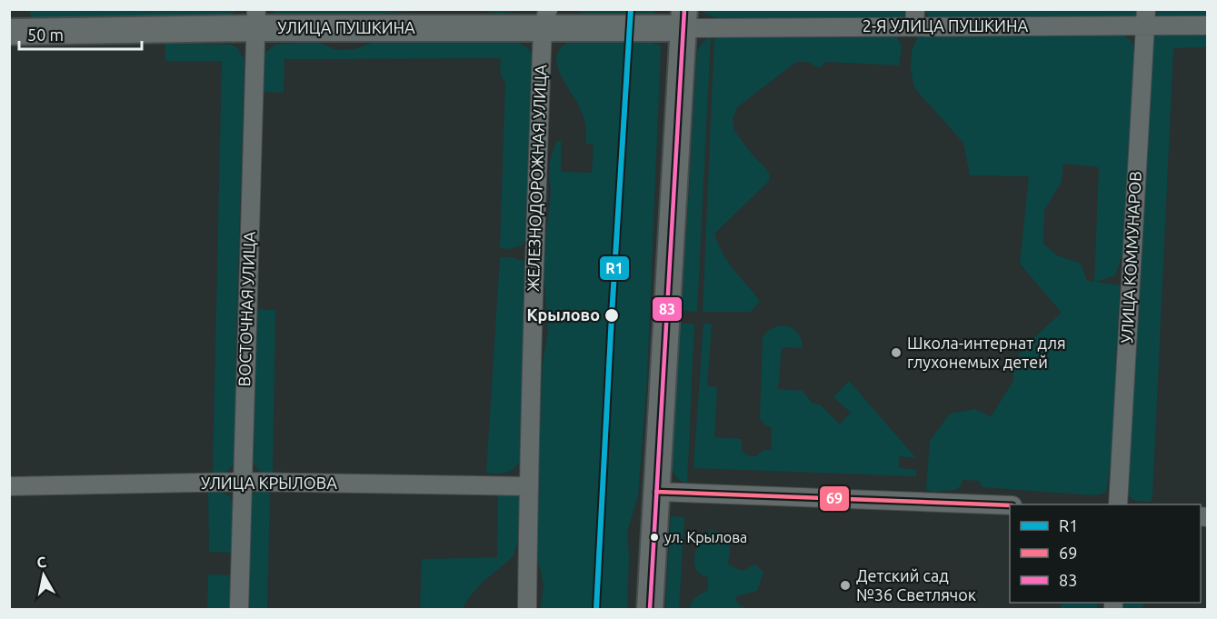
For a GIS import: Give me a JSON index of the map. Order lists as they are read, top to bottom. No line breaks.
{"streets":{"main road":["УЛИЦА ПУШКИНА"],"street":["2-Я УЛИЦА ПУШКИНА","ЖЕЛЕЗНОДОРОЖНАЯ УЛИЦА","УЛИЦА КОММУНАРОВ","ВОСТОЧНАЯ УЛИЦА","УЛИЦА КРЫЛОВА"]},"crossings":[["2-Я УЛИЦА ПУШКИНА","УЛИЦА ПУШКИНА"],["2-Я УЛИЦА ПУШКИНА","УЛИЦА КОММУНАРОВ"],["УЛИЦА ПУШКИНА","ЖЕЛЕЗНОДОРОЖНАЯ УЛИЦА"],["УЛИЦА ПУШКИНА","ВОСТОЧНАЯ УЛИЦА"],["ЖЕЛЕЗНОДОРОЖНАЯ УЛИЦА","УЛИЦА КРЫЛОВА"],["ВОСТОЧНАЯ УЛИЦА","УЛИЦА КРЫЛОВА"]],"places":["Крылово","Школа-интернат для глухонемых детей","ул. Крылова","Детский сад №36 Светлячок"],"lines":["transit line R1","transit line 83","transit line 69"],"legend":["R1","69","83"],"scale_bar":"50 m","north":"top"}
